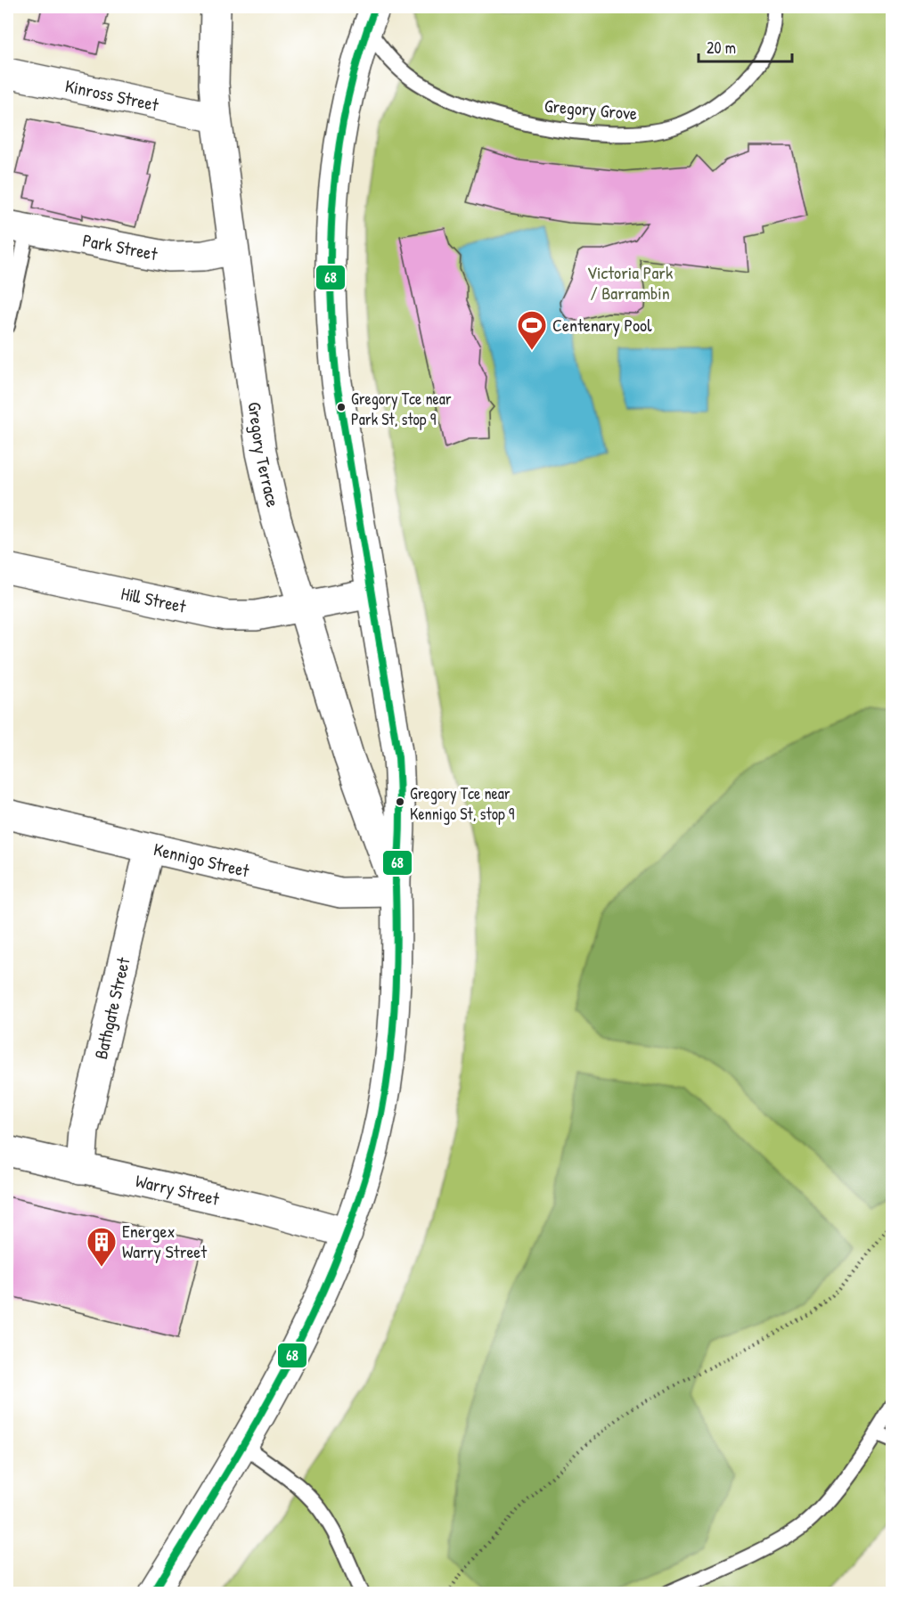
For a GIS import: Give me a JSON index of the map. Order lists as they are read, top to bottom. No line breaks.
{"streets":{"main road":["Kinross Street","Park Street","Gregory Terrace","Hill Street","Kennigo Street","Bathgate Street","Warry Street"],"lane":["Gregory Grove"]},"crossings":[["Kinross Street","Gregory Terrace"],["Gregory Grove","Gregory Terrace"],["Park Street","Gregory Terrace"],["Gregory Terrace","Hill Street"],["Gregory Terrace","Kennigo Street"],["Gregory Terrace","Warry Street"],["Kennigo Street","Bathgate Street"],["Bathgate Street","Warry Street"]],"parks":["Victoria Park / Barrambin"],"places":{"sports":["Centenary Pool"],"other":["Gregory Tce near Park St, stop 9","Gregory Tce near Kennigo St, stop 9"],"building":["Energex Warry Street"]},"lines":["transit line 68"],"scale_bar":"20 m"}
